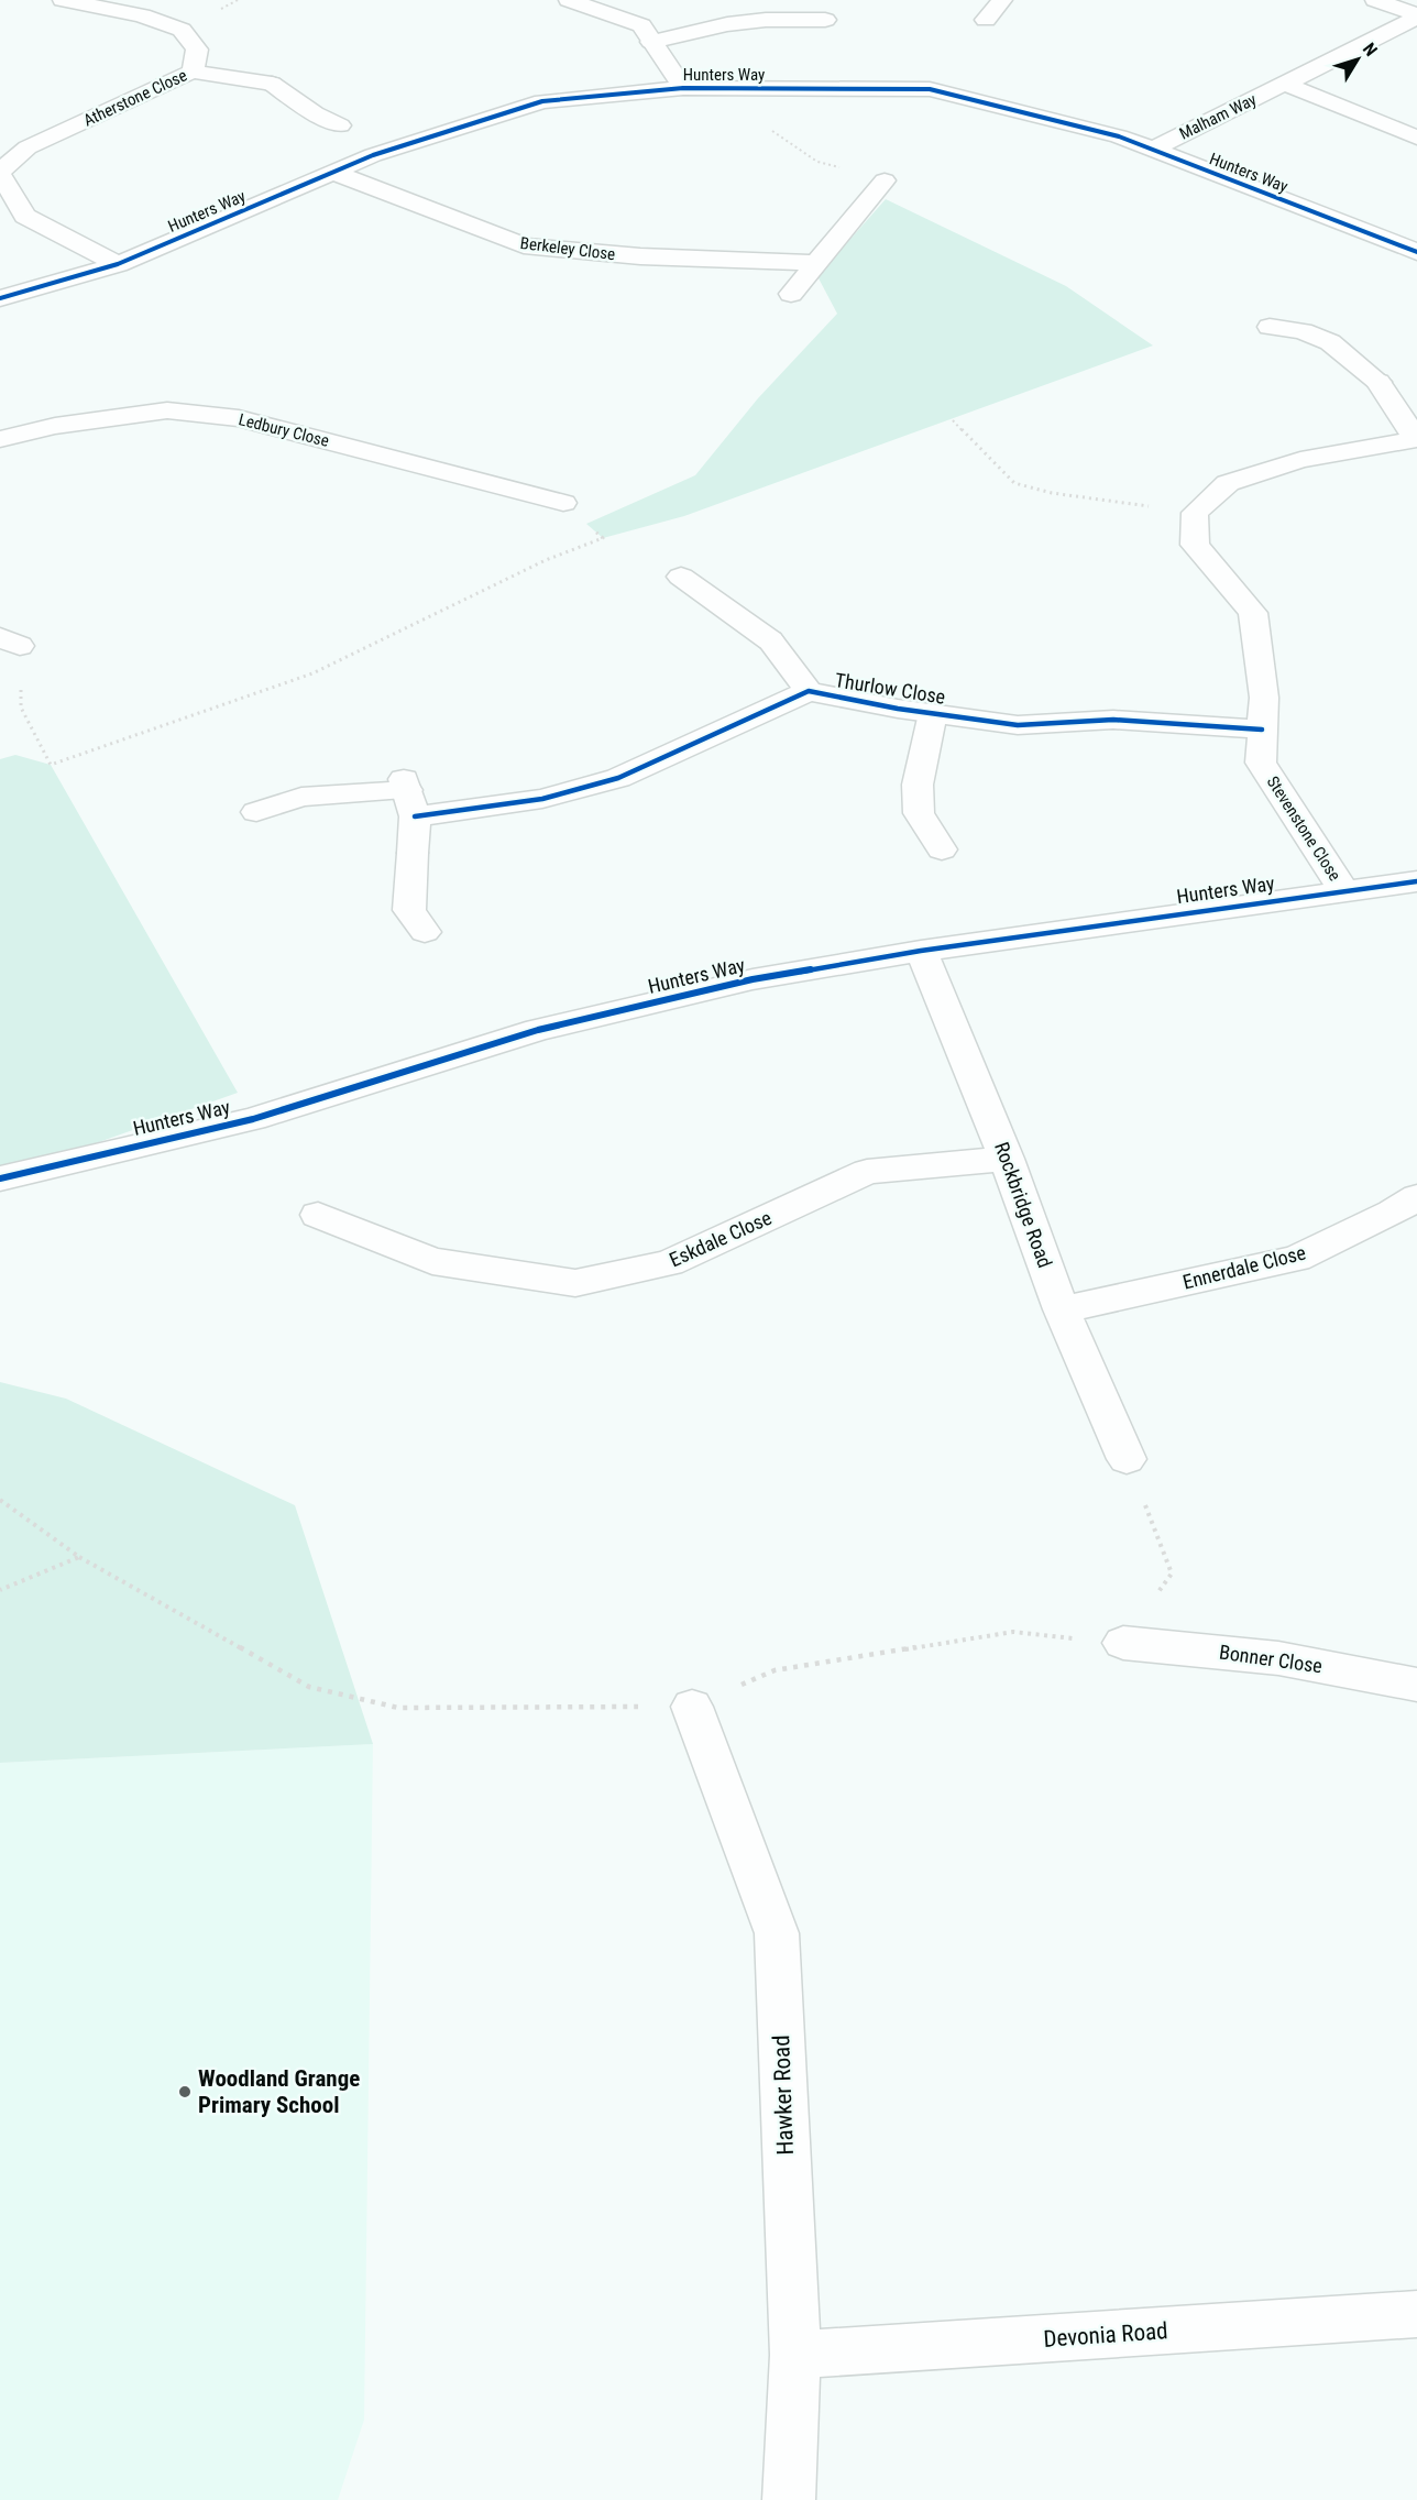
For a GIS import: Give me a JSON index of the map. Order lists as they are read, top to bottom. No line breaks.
{"streets":{"street":["Hunters Way","Atherstone Close","Malham Way","Berkeley Close","Ledbury Close","Thurlow Close","Stevenstone Close","Rockbridge Road","Eskdale Close","Ennerdale Close","Bonner Close","Hawker Road","Devonia Road"]},"crossings":[["Hunters Way","Atherstone Close"],["Hunters Way","Malham Way"],["Hunters Way","Berkeley Close"],["Hunters Way","Stevenstone Close"],["Hunters Way","Rockbridge Road"],["Thurlow Close","Stevenstone Close"],["Rockbridge Road","Eskdale Close"],["Rockbridge Road","Ennerdale Close"],["Hawker Road","Devonia Road"]],"places":["Woodland Grange Primary School"],"north":"top right"}
